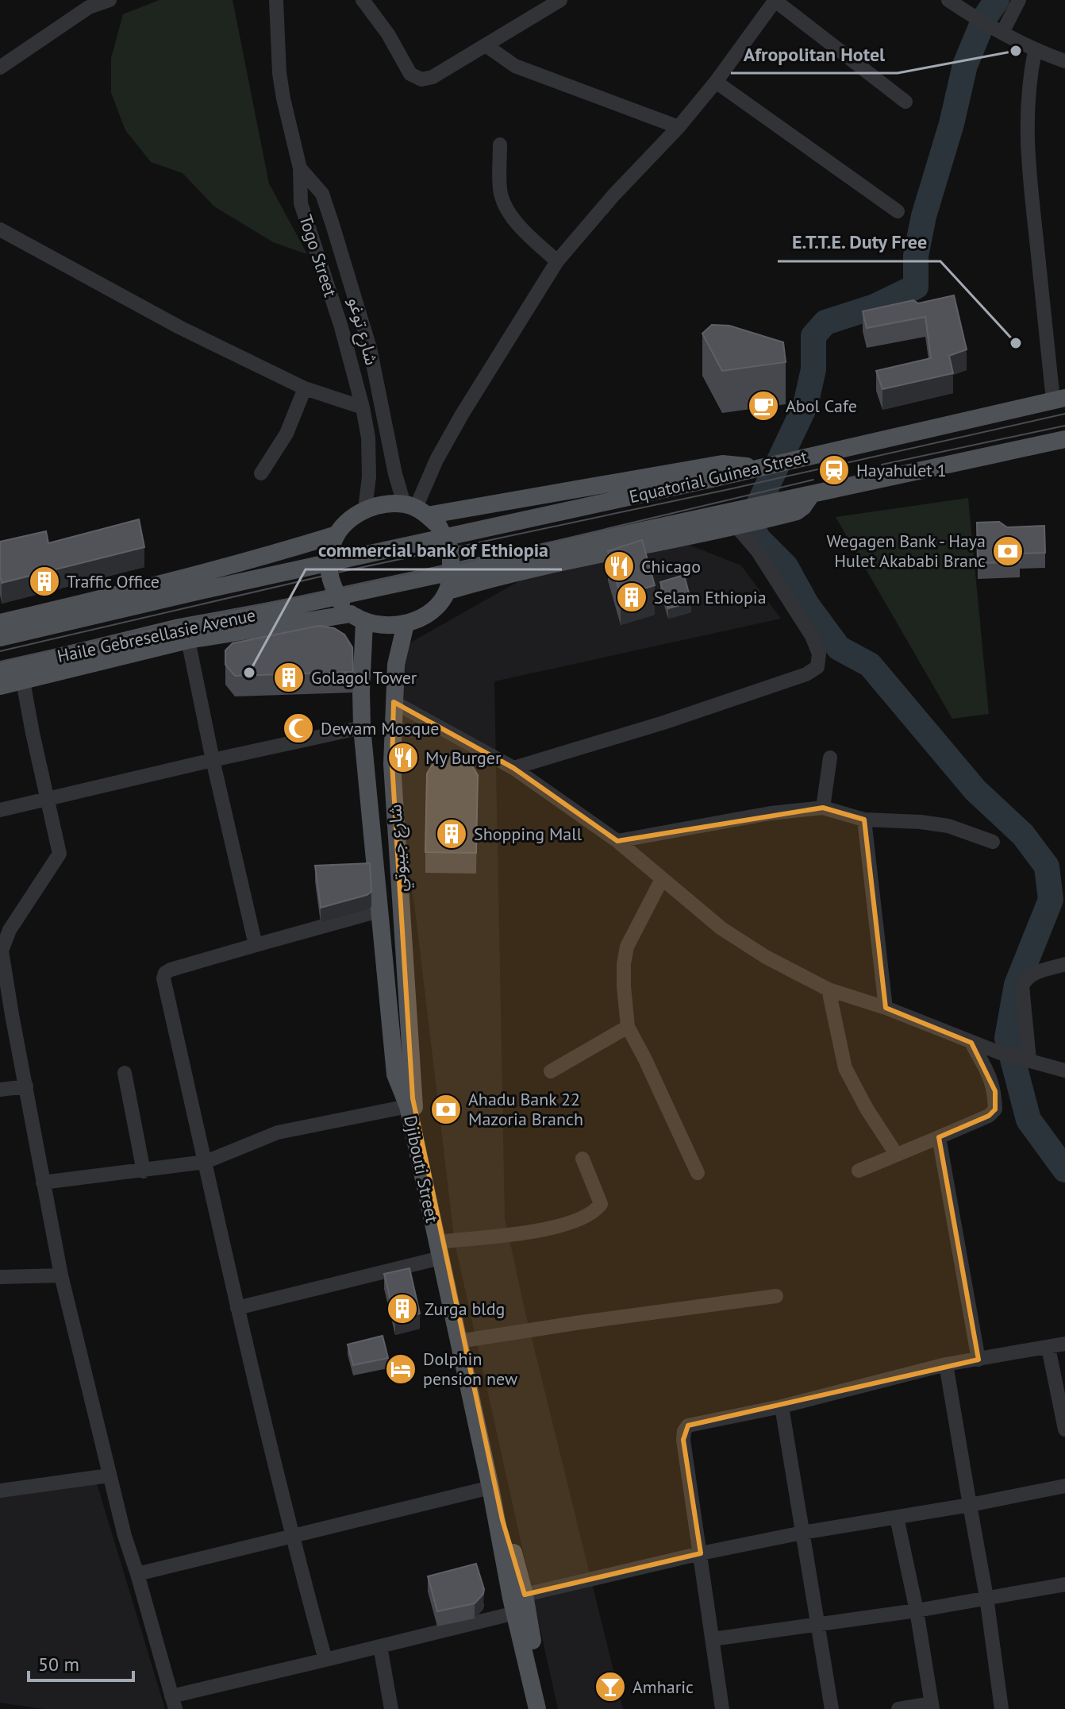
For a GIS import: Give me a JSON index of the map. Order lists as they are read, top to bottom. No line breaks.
{"streets":{"main road":["Equatorial Guinea Street","Haile Gebresellasie Avenue","شارع جيبوتي","Djibouti Street"],"street":["Togo Street","شارع توغو"]},"crossings":[["Togo Street","شارع توغو"],["Togo Street","شارع جيبوتي"],["Togo Street","Djibouti Street"],["شارع توغو","شارع جيبوتي"],["شارع توغو","Djibouti Street"],["Equatorial Guinea Street","Haile Gebresellasie Avenue"],["شارع جيبوتي","Djibouti Street"]],"places":{"other":["Afropolitan Hotel","E.T.T.E. Duty Free","commercial bank of Ethiopia"],"cafe":["Abol Cafe"],"station":["Hayahulet 1"],"bank":["Wegagen Bank - Haya Hulet Akababi Branc","Ahadu Bank 22 Mazoria Branch"],"restaurant":["Chicago","My Burger"],"building":["Traffic Office","Selam Ethiopia","Golagol Tower","Shopping Mall","Zurga bldg"],"mosque":["Dewam Mosque"],"hotel":["Dolphin pension new"],"bar":["Amharic"]},"scale_bar":"50 m"}
